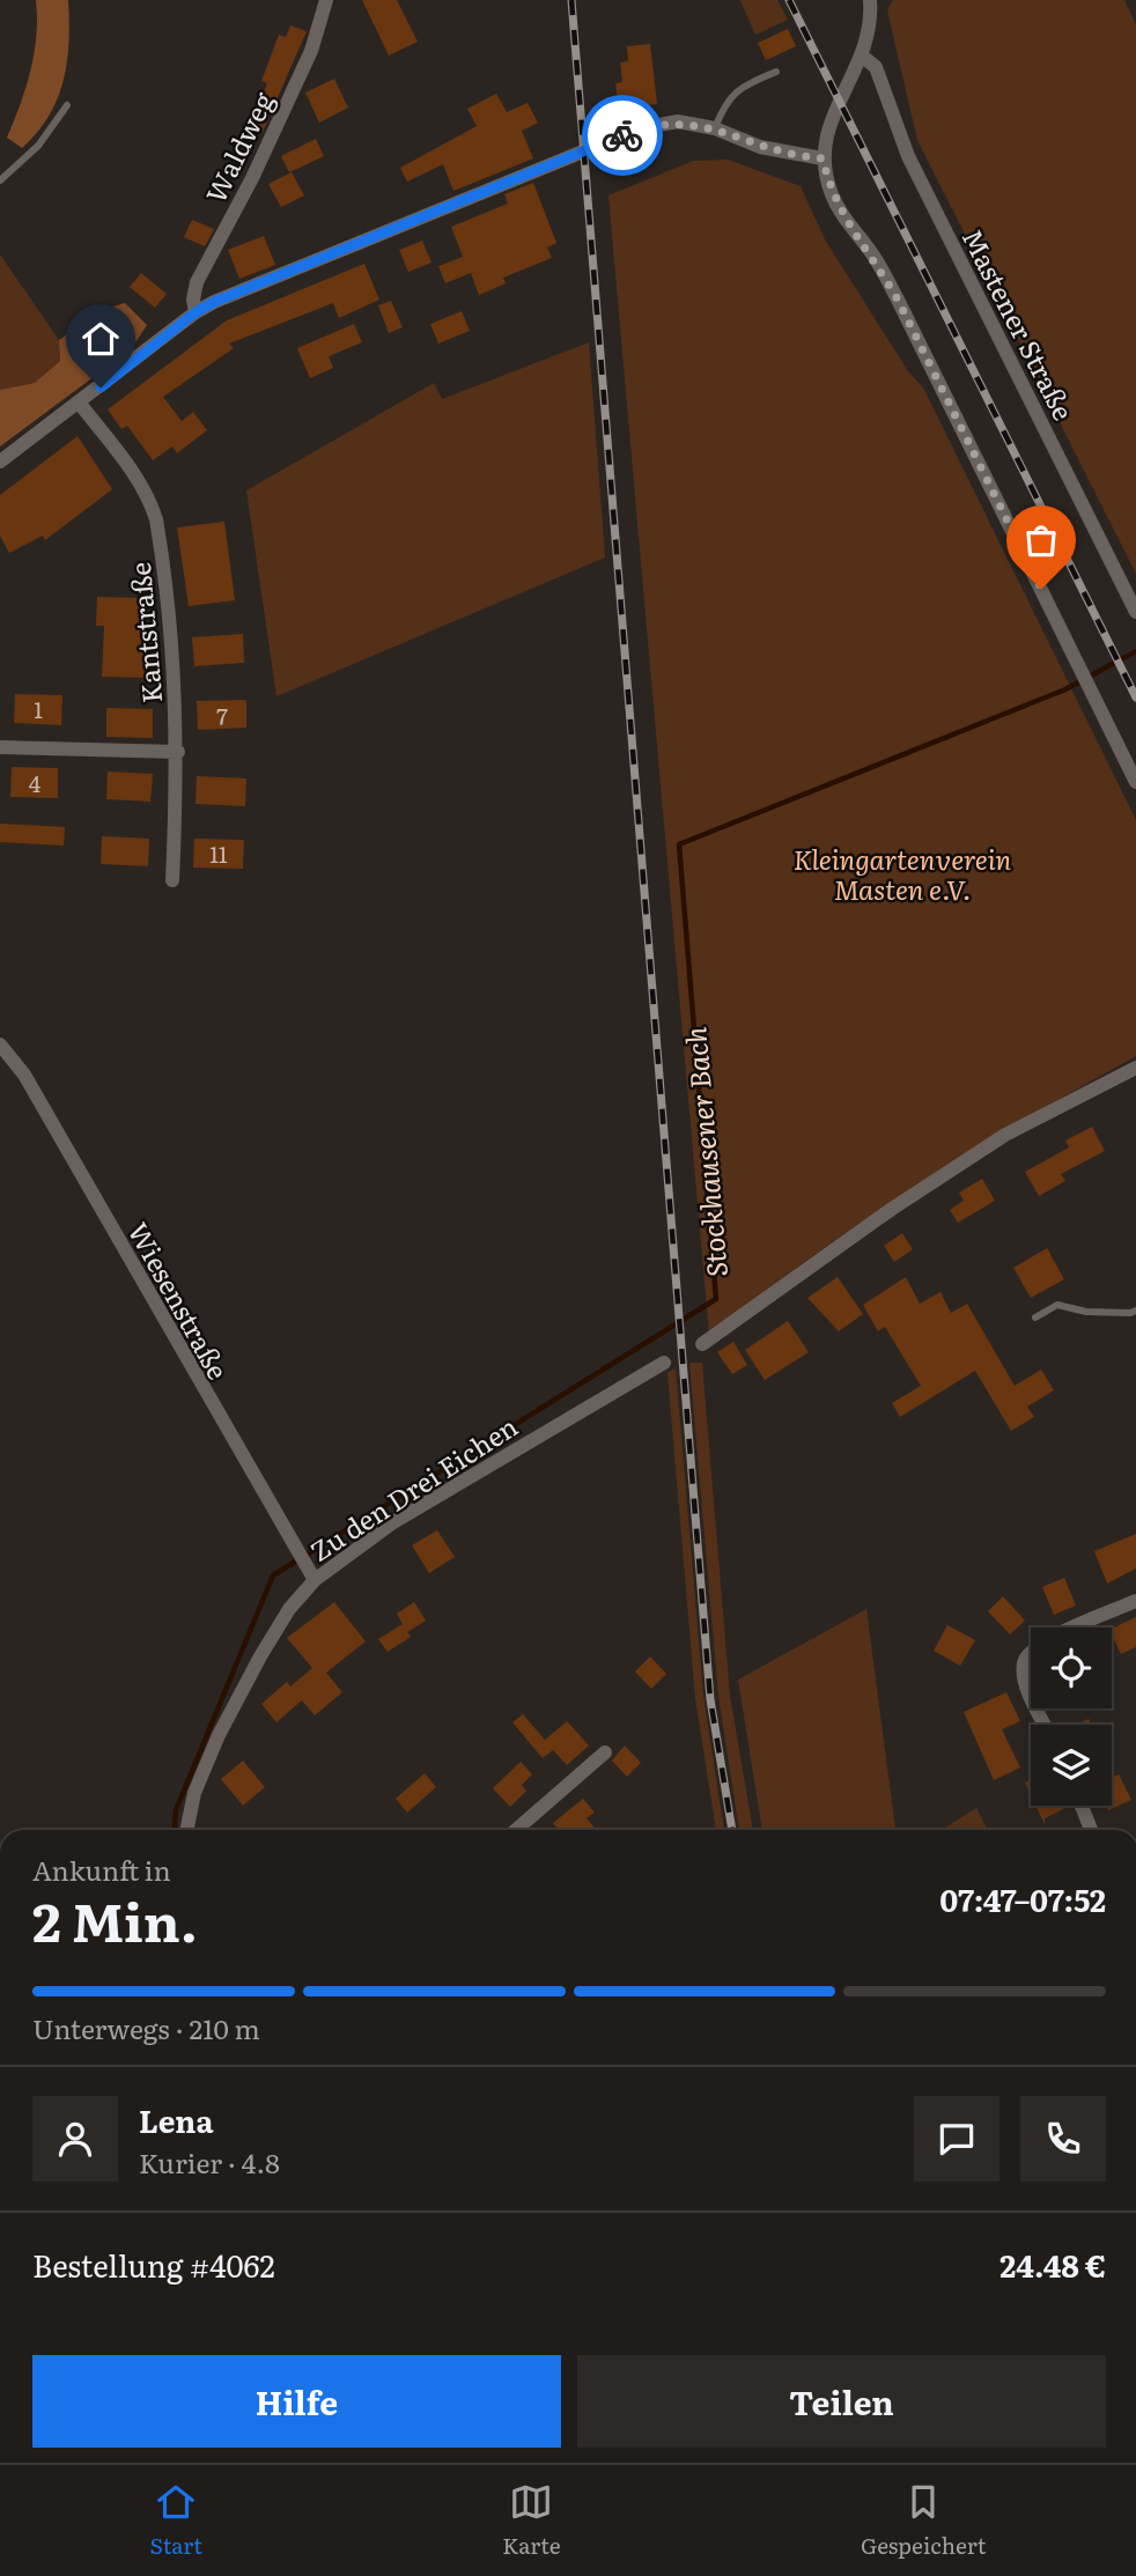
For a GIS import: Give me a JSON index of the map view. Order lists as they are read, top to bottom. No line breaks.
{"streets":{"street":["Waldweg","Mastener Straße","Kantstraße","Wiesenstraße","Zu den Drei Eichen"]},"crossings":[["Wiesenstraße","Zu den Drei Eichen"]],"water":["Stockhausener Bach"],"parks":["Kleingartenverein Masten e.V."],"house_numbers":["1","7","4","11"],"page":{"heading":["2 Min.","Ankunft in","07:47–07:52"],"panel":["Lena","Kurier · 4.8","Bestellung #4062","24.48 €"],"bar":"Unterwegs · 210 m","buttons":["Hilfe","Teilen"],"tabs":["Start","Karte","Gespeichert"]}}
